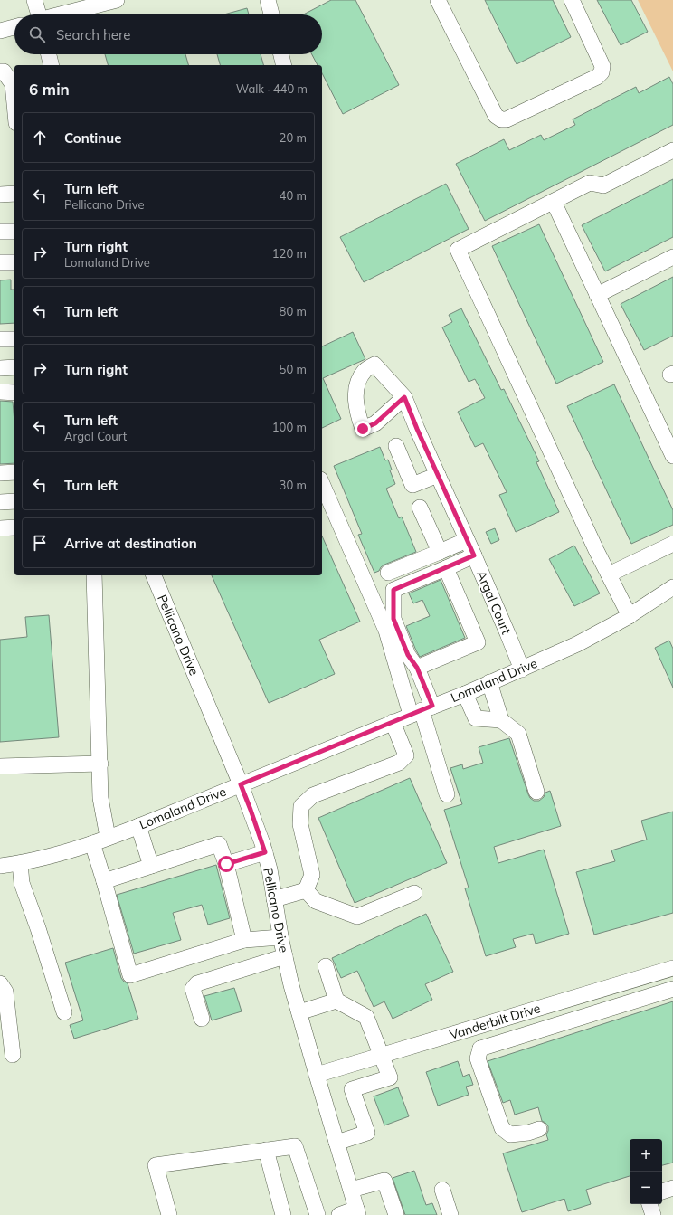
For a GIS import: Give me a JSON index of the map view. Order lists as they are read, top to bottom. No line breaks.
{"streets":{"street":["Argal Court","Pellicano Drive","Lomaland Drive","Vanderbilt Drive"]},"crossings":[["Argal Court","Lomaland Drive"],["Pellicano Drive","Lomaland Drive"],["Pellicano Drive","Vanderbilt Drive"]],"page":{"search":"Search here","heading":["6 min","Walk · 440 m"],"list":[["Continue","20 m"],["Turn left","Pellicano Drive","40 m"],["Turn right","Lomaland Drive","120 m"],["Turn left","80 m"],["Turn right","50 m"],["Turn left","Argal Court","100 m"],["Turn left","30 m"],"Arrive at destination"],"map_buttons":["+","−"]}}
